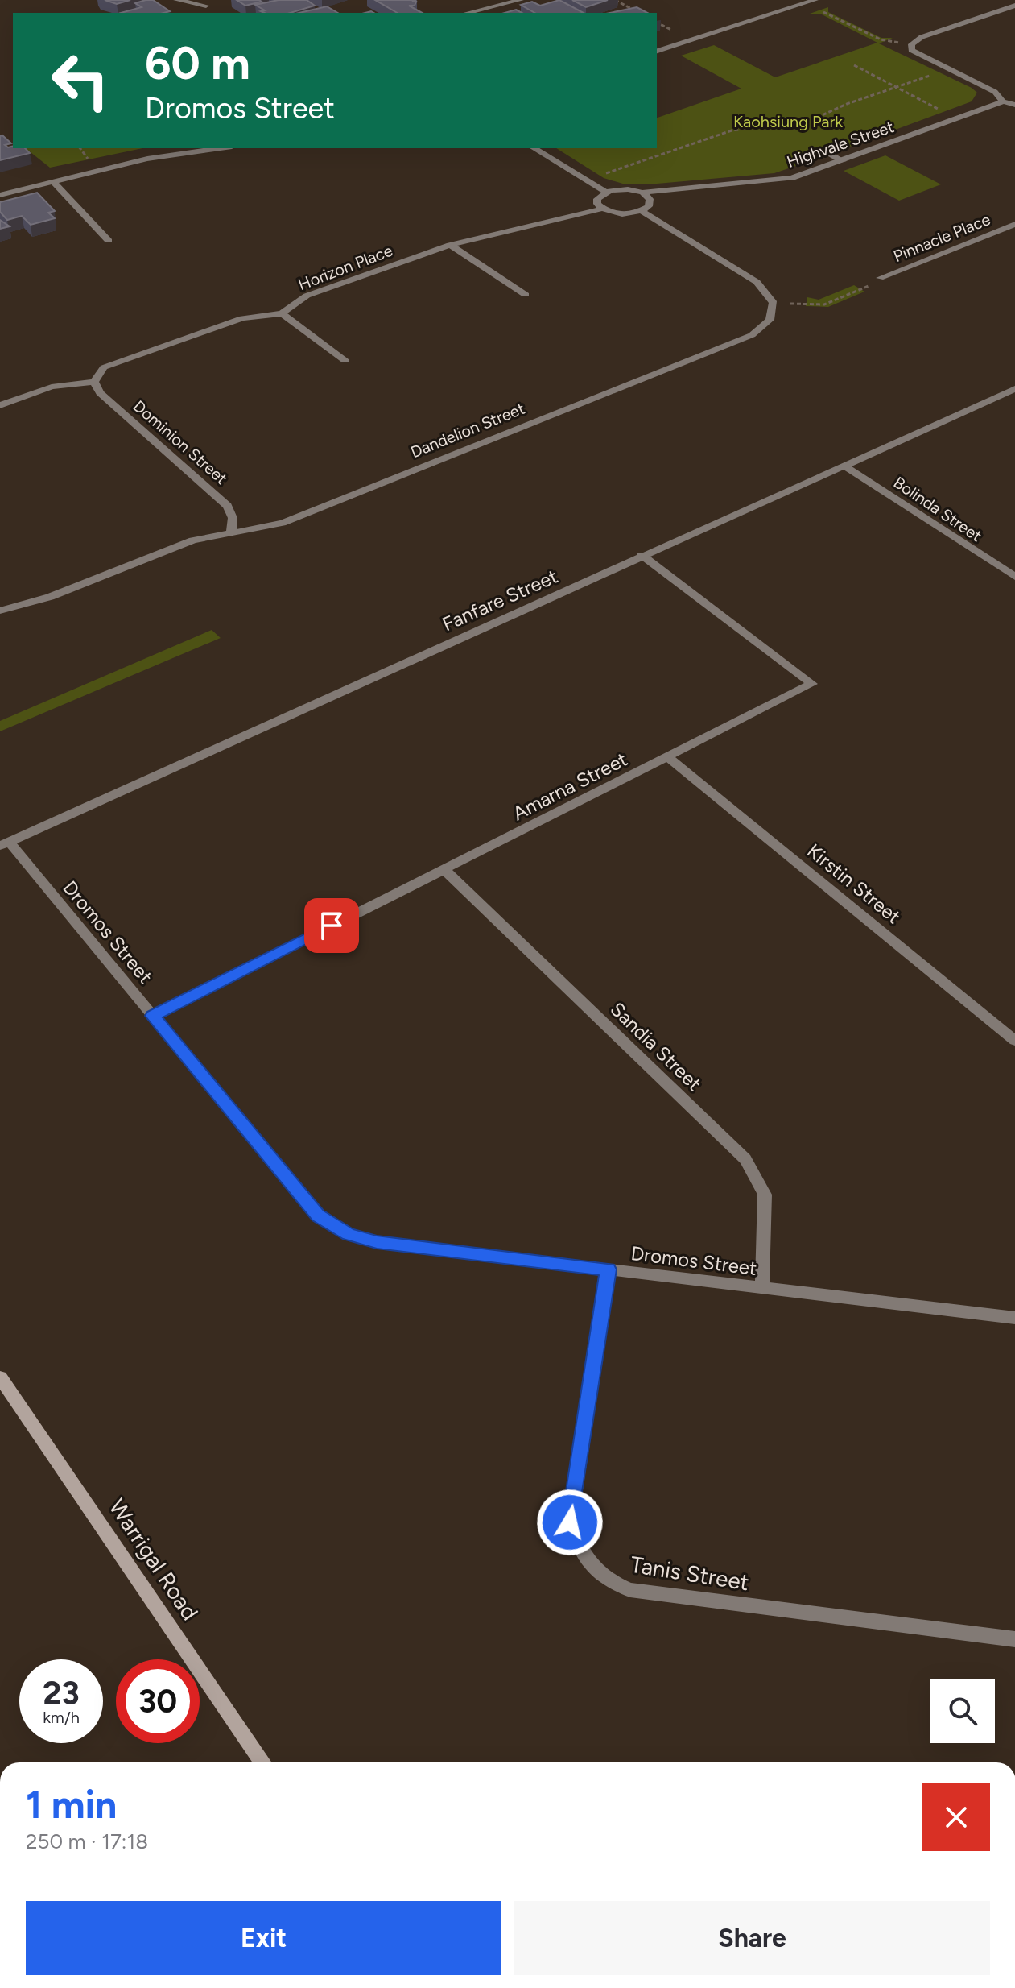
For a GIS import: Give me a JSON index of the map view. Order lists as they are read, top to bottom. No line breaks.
{"streets":{"main road":["Warrigal Road"],"street":["Highvale Street","Pinnacle Place","Horizon Place","Dandelion Street","Dominion Street","Bolinda Street","Fanfare Street","Amarna Street","Kirstin Street","Dromos Street","Sandia Street","Tanis Street"]},"crossings":[["Horizon Place","Dominion Street"],["Dandelion Street","Dominion Street"],["Bolinda Street","Fanfare Street"],["Fanfare Street","Amarna Street"],["Fanfare Street","Dromos Street"],["Amarna Street","Kirstin Street"],["Amarna Street","Dromos Street"],["Amarna Street","Sandia Street"],["Dromos Street","Sandia Street"],["Dromos Street","Tanis Street"]],"parks":["Kaohsiung Park"],"page":{"turn":["60 m","Dromos Street"],"speed":"23 km/h","limit":"30","heading":["1 min","250 m · 17:18"],"buttons":["Exit","Share"]}}
